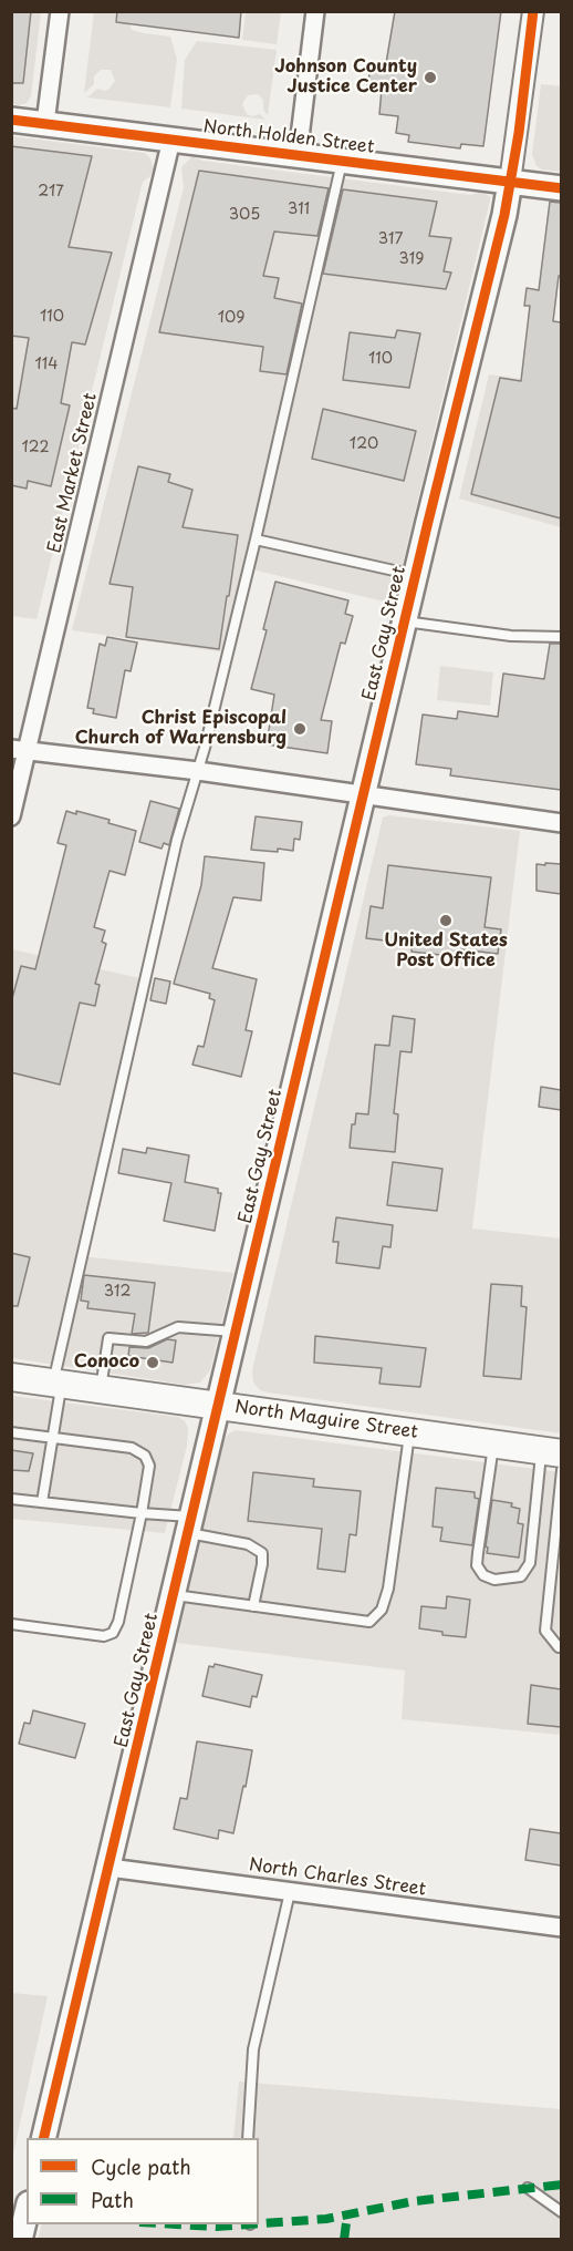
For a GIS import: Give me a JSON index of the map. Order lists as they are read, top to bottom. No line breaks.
{"streets":{"main road":["North Holden Street","East Gay Street","North Maguire Street"],"street":["East Market Street","North Charles Street"]},"crossings":[["North Holden Street","East Market Street"],["North Holden Street","East Gay Street"],["East Gay Street","North Maguire Street"],["East Gay Street","North Charles Street"]],"places":["Johnson County Justice Center","Christ Episcopal Church of Warrensburg","United States Post Office","Conoco"],"house_numbers":["217","311","305","317","319","110","109","110","114","120","122","312"],"legend":["Cycle path","Path"]}
